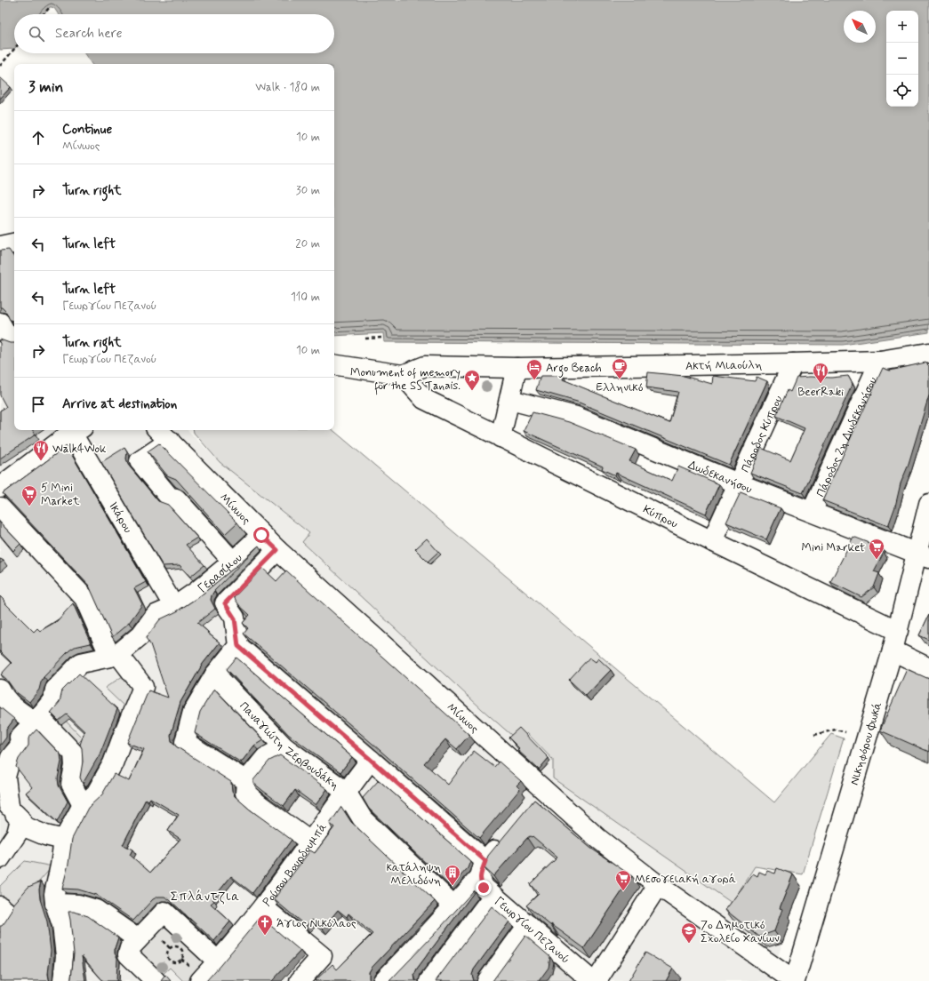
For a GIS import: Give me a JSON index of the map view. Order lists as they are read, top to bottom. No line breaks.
{"streets":{"street":["Ακτή Μιαούλη","Πάροδος Κύπρου","Πάροδος 2η Δωδεκανήσου","Δωδεκανήσου","Μίνωος","Κύπρου","Ικάρου","Γερασίμου","Νικηφόρου Φωκά","Παναγιώτη Ζερβουδάκη","Ρούσου Βουρδουμπά","Γεωργίου Πεζανού"]},"crossings":[["Ακτή Μιαούλη","Πάροδος Κύπρου"],["Ακτή Μιαούλη","Πάροδος 2η Δωδεκανήσου"],["Ακτή Μιαούλη","Κύπρου"],["Πάροδος Κύπρου","Δωδεκανήσου"],["Πάροδος Κύπρου","Κύπρου"],["Πάροδος 2η Δωδεκανήσου","Δωδεκανήσου"],["Δωδεκανήσου","Νικηφόρου Φωκά"],["Μίνωος","Γερασίμου"],["Μίνωος","Νικηφόρου Φωκά"],["Κύπρου","Νικηφόρου Φωκά"],["Ικάρου","Γερασίμου"],["Παναγιώτη Ζερβουδάκη","Ρούσου Βουρδουμπά"],["Ρούσου Βουρδουμπά","Γεωργίου Πεζανού"]],"districts":["Σπλάντζια"],"places":{"cafe":["Ελληνικό"],"hotel":["Argo Beach"],"restaurant":["BeerRaki","Walk4Wok"],"place":["Monument of memory for the SS Tanais."],"supermarket":["5 Mini Market","Mini Market","Μεσογειακή αγορά"],"building":["κατάληψη Μελιδόνη"],"church":["Άγιος Νικόλαος"],"school or university":["7ο Δημοτικό Σχολείο Χανίων"]},"north":"top left","page":{"map_buttons":["+","−"],"search":"Search here","heading":["3 min","Walk · 180 m"],"list":[["Continue","Μίνωος","10 m"],["Turn right","30 m"],["Turn left","20 m"],["Turn left","Γεωργίου Πεζανού","110 m"],["Turn right","Γεωργίου Πεζανού","10 m"],"Arrive at destination"]}}
